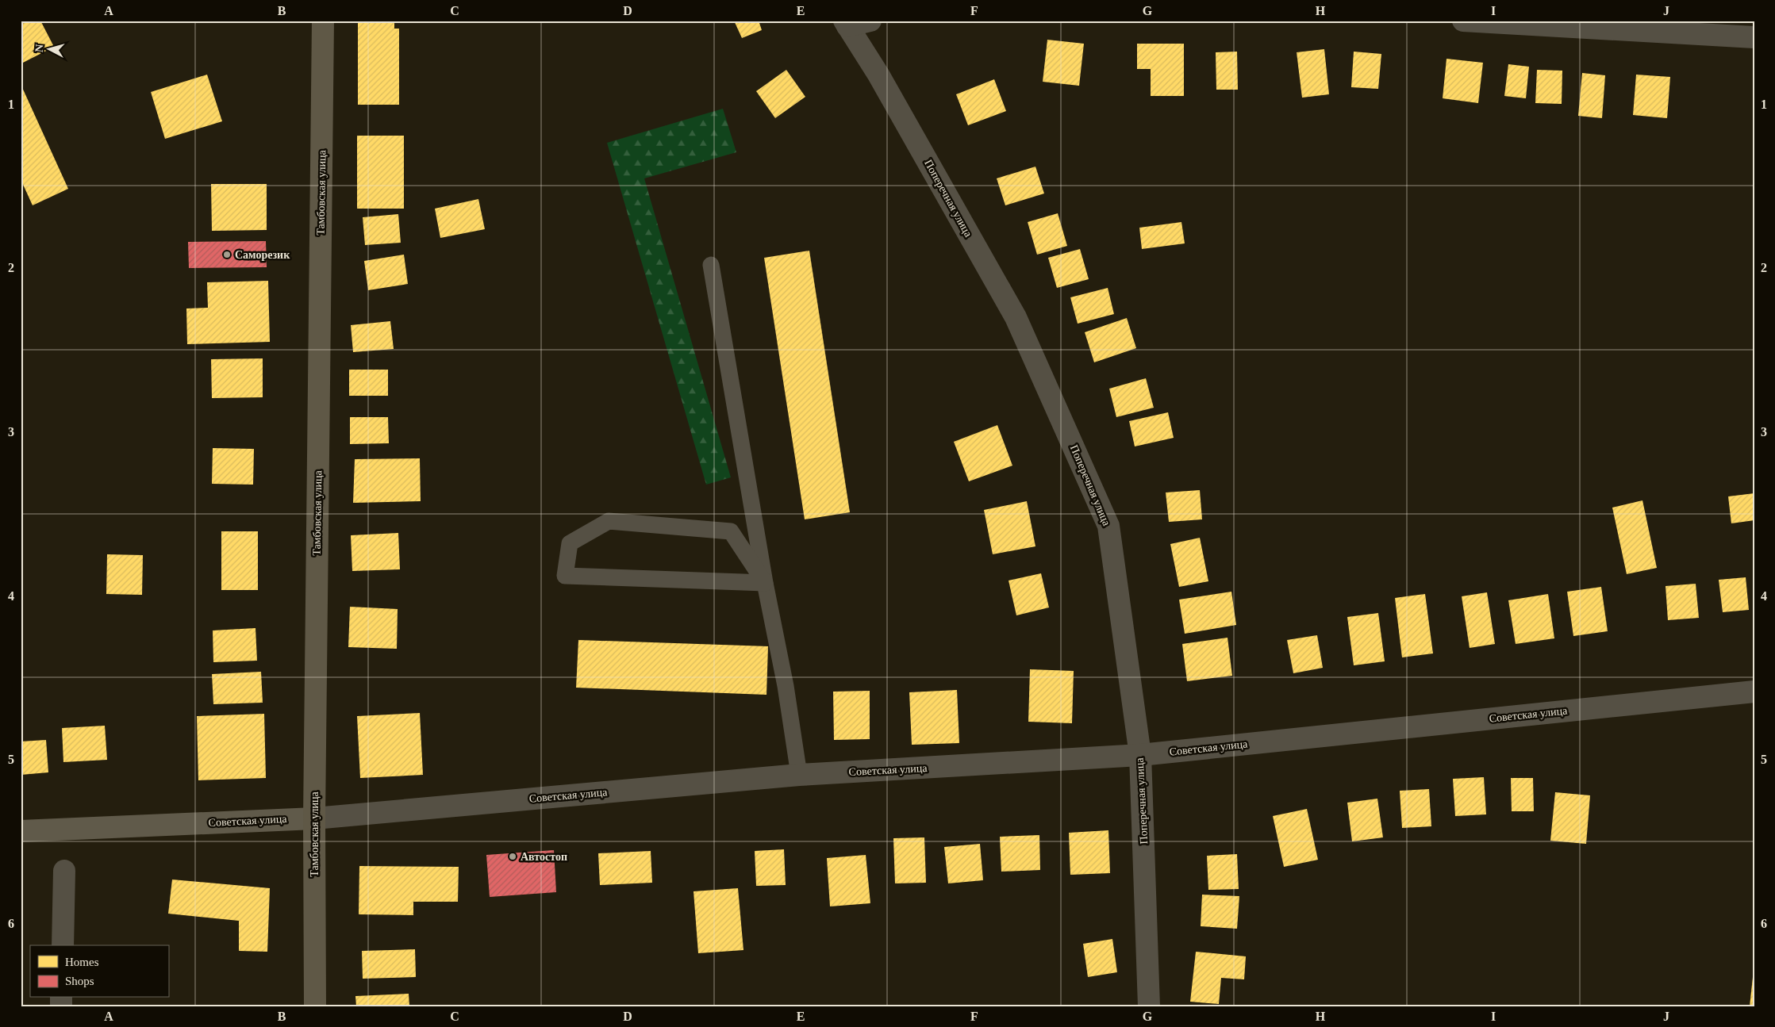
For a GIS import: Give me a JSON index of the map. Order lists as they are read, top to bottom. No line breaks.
{"streets":{"main road":["Тамбовская улица","Советская улица"],"street":["Поперечная улица"]},"crossings":[["Тамбовская улица","Советская улица"],["Поперечная улица","Советская улица"]],"places":["Саморезик","Автостоп"],"legend":["Homes","Shops"],"north":"left","grid":{"columns":["A","B","C","D","E","F","G","H","I","J"],"rows":["1","2","3","4","5","6"]}}
